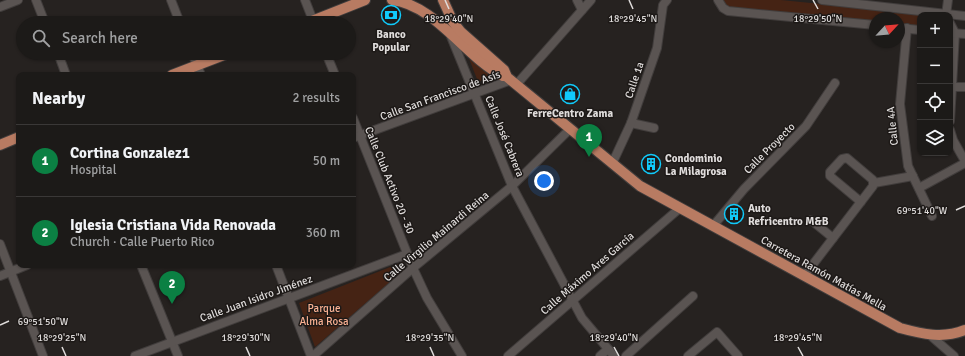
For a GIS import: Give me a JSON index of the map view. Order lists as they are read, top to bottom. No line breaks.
{"streets":{"main road":["Calle José Cabrera","Carretera Ramón Matías Mella"],"street":["Calle 1a","Calle San Francisco de Asís","Calle 4A","Calle Proyecto","Calle Club Activo 20 - 30","Calle Virgilio Mainardi Reina","Calle Máximo Ares García","Calle Juan Isidro Jiménez"]},"crossings":[["Calle 1a","Carretera Ramón Matías Mella"],["Calle San Francisco de Asís","Calle José Cabrera"],["Calle San Francisco de Asís","Calle Club Activo 20 - 30"],["Calle San Francisco de Asís","Carretera Ramón Matías Mella"],["Calle José Cabrera","Calle Virgilio Mainardi Reina"],["Calle José Cabrera","Calle Máximo Ares García"],["Calle José Cabrera","Carretera Ramón Matías Mella"],["Calle Proyecto","Carretera Ramón Matías Mella"],["Calle Club Activo 20 - 30","Calle Virgilio Mainardi Reina"],["Calle Club Activo 20 - 30","Calle Juan Isidro Jiménez"],["Calle Virgilio Mainardi Reina","Carretera Ramón Matías Mella"],["Calle Máximo Ares García","Carretera Ramón Matías Mella"]],"parks":["Parque Alma Rosa"],"places":{"bank":["Banco Popular"],"shop":["FerreCentro Zama"],"building":["Condominio La Milagrosa","Auto Refricentro M&B"]},"north":"top right","page":{"map_buttons":["+","−"],"search":"Search here","heading":["Nearby","2 results"],"pins":["1","2"],"list":[{"mark":"1","name":"Cortina Gonzalez1","note":"Hospital","value":"50 m"},{"mark":"2","name":"Iglesia Cristiana Vida Renovada","note":"Church · Calle Puerto Rico","value":"360 m"}]},"coordinates":["18°29'40\"N","18°29'45\"N","18°29'50\"N","69°51'40\"W","69°51'50\"W","18°29'25\"N","18°29'30\"N","18°29'35\"N"]}
